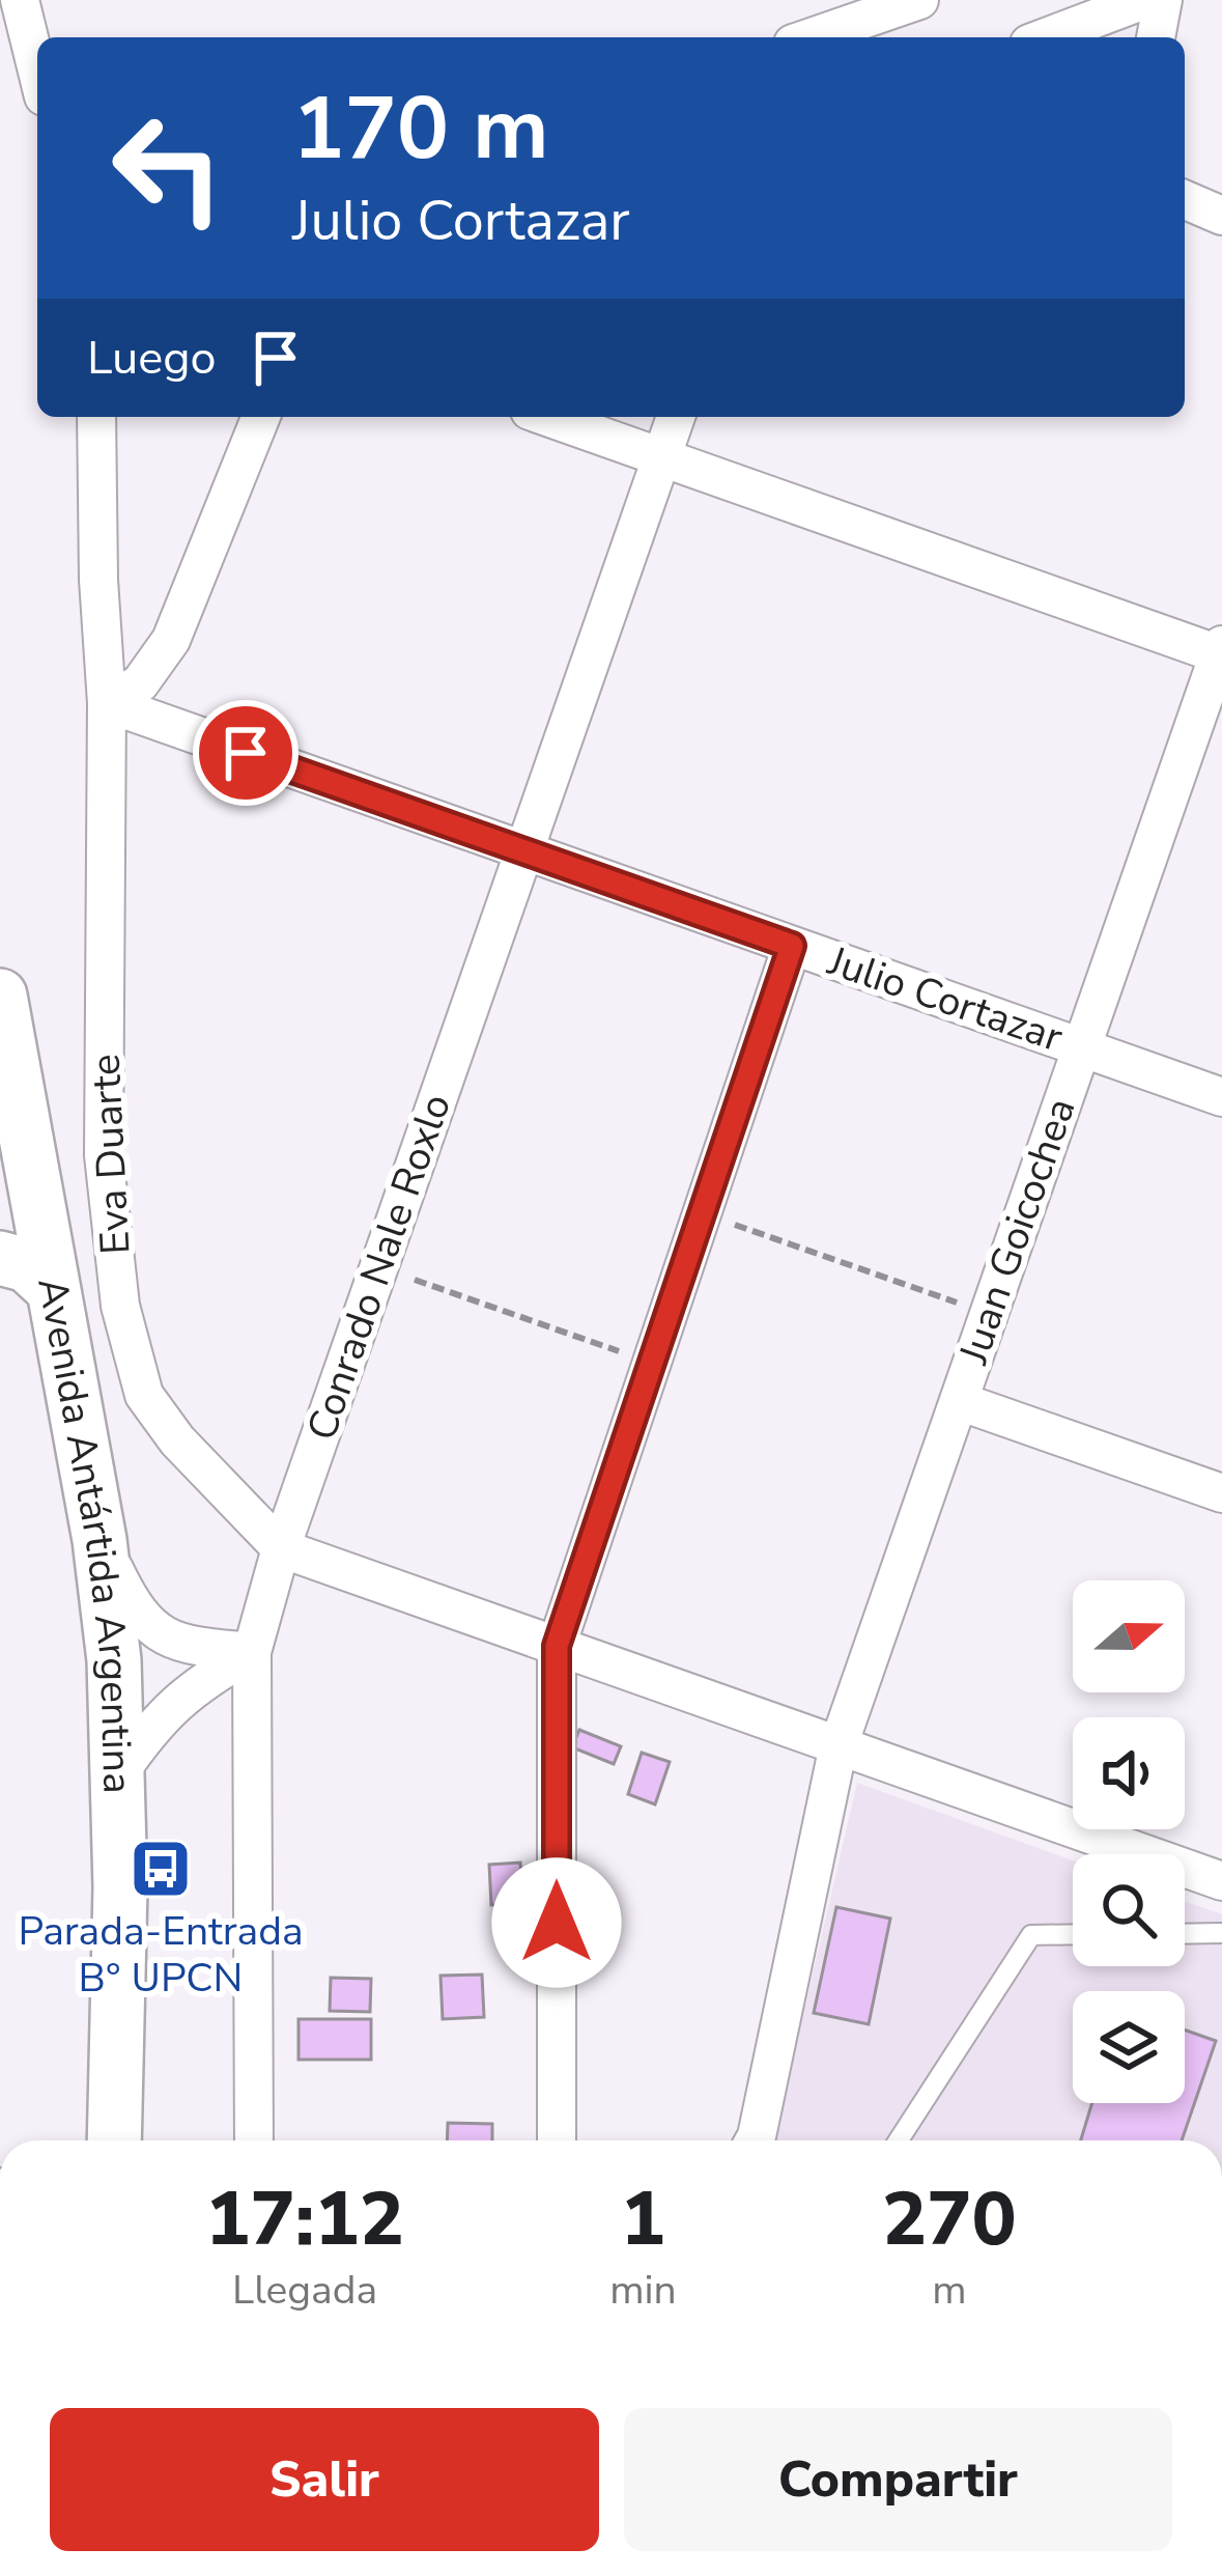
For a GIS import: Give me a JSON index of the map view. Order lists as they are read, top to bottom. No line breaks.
{"streets":{"main road":["Avenida Antártida Argentina"],"street":["Julio Cortazar","Eva Duarte","Juan Goicochea","Conrado Nale Roxlo"]},"crossings":[["Julio Cortazar","Eva Duarte"],["Julio Cortazar","Juan Goicochea"],["Julio Cortazar","Conrado Nale Roxlo"],["Eva Duarte","Conrado Nale Roxlo"]],"places":{"bus stop":["Parada-Entrada B° UPCN"]},"north":"right","page":{"turn":["170 m","Julio Cortazar"],"then":"Luego","eta":["17:12","Llegada","1","min","270","m"],"buttons":["Salir","Compartir"]}}
